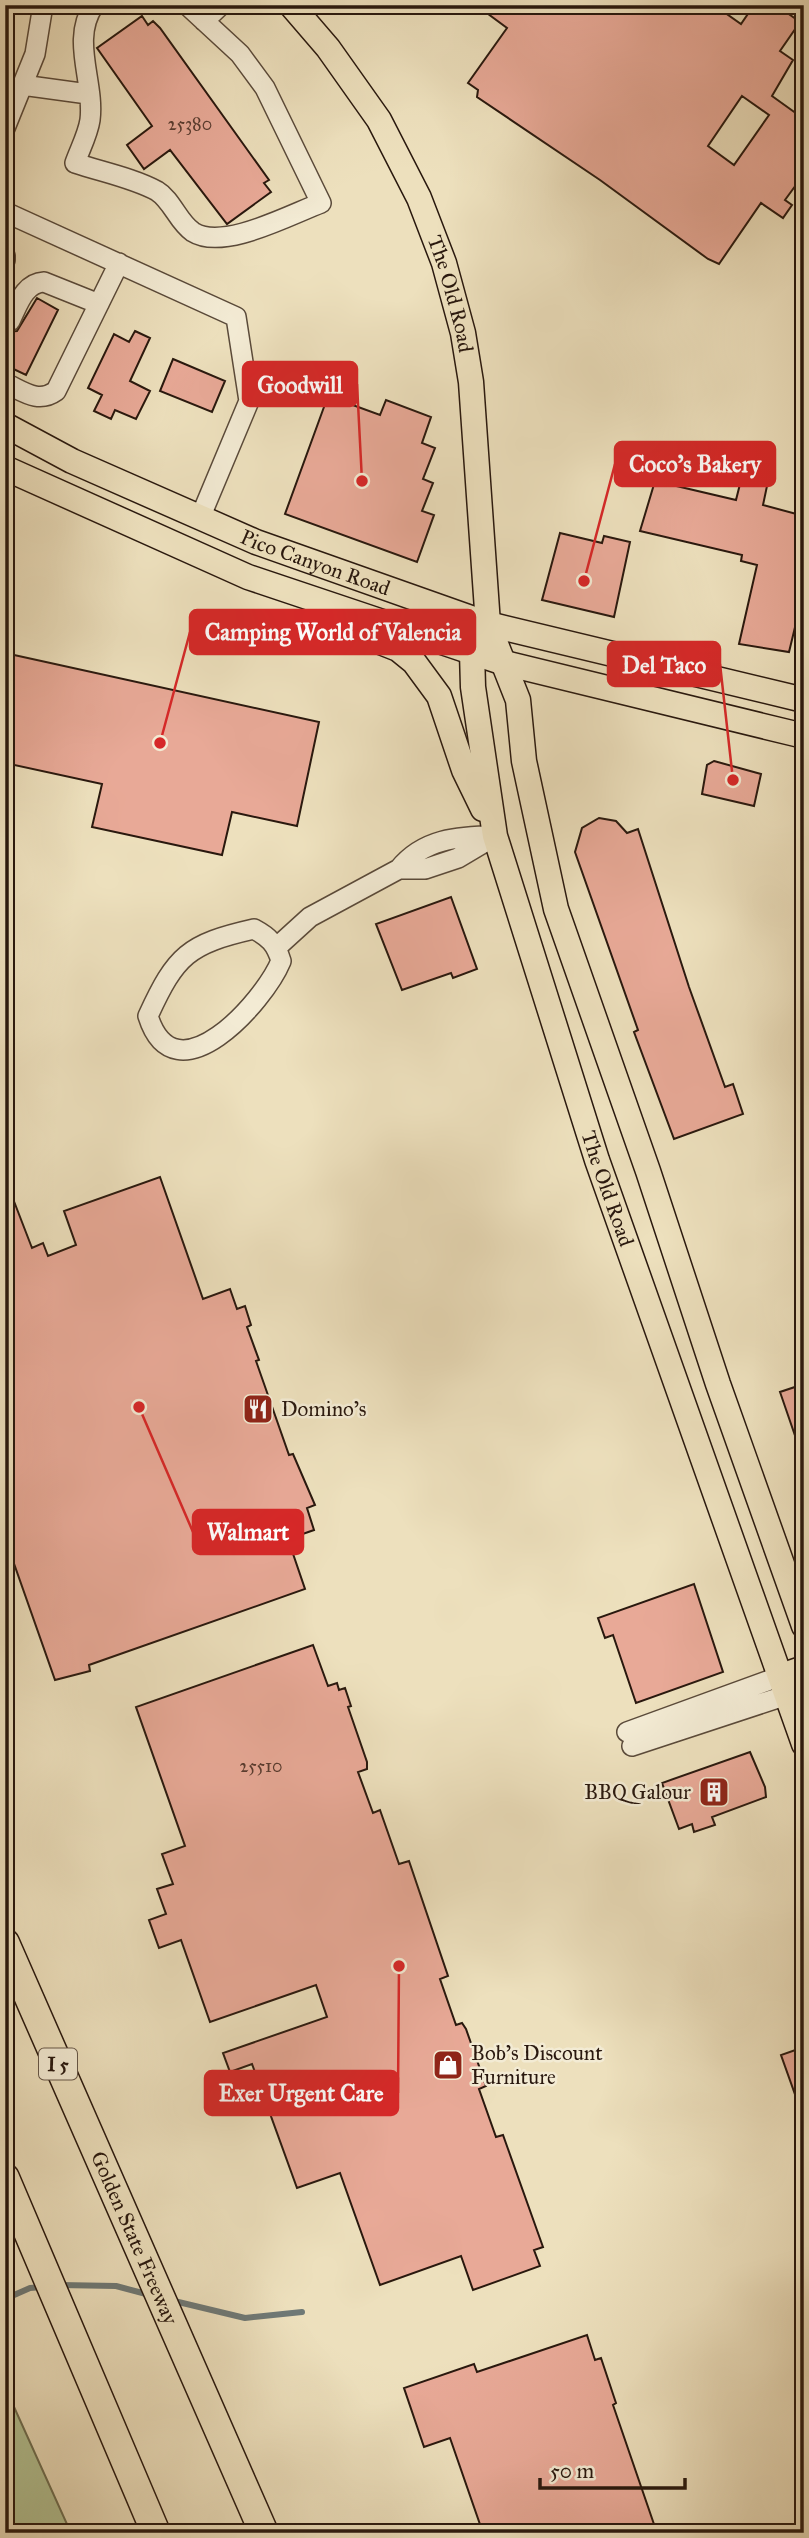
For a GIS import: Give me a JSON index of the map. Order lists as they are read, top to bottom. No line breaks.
{"streets":{"highway":["I 5","Golden State Freeway"],"main road":["The Old Road","Pico Canyon Road"]},"crossings":[["The Old Road","Pico Canyon Road"]],"places":{"other":["Goodwill","Coco's Bakery","Camping World of Valencia","Del Taco","Walmart","Exer Urgent Care"],"restaurant":["Domino's"],"building":["BBQ Galour"],"shop":["Bob's Discount Furniture"]},"house_numbers":["25380","25510"],"scale_bar":"50 m"}
